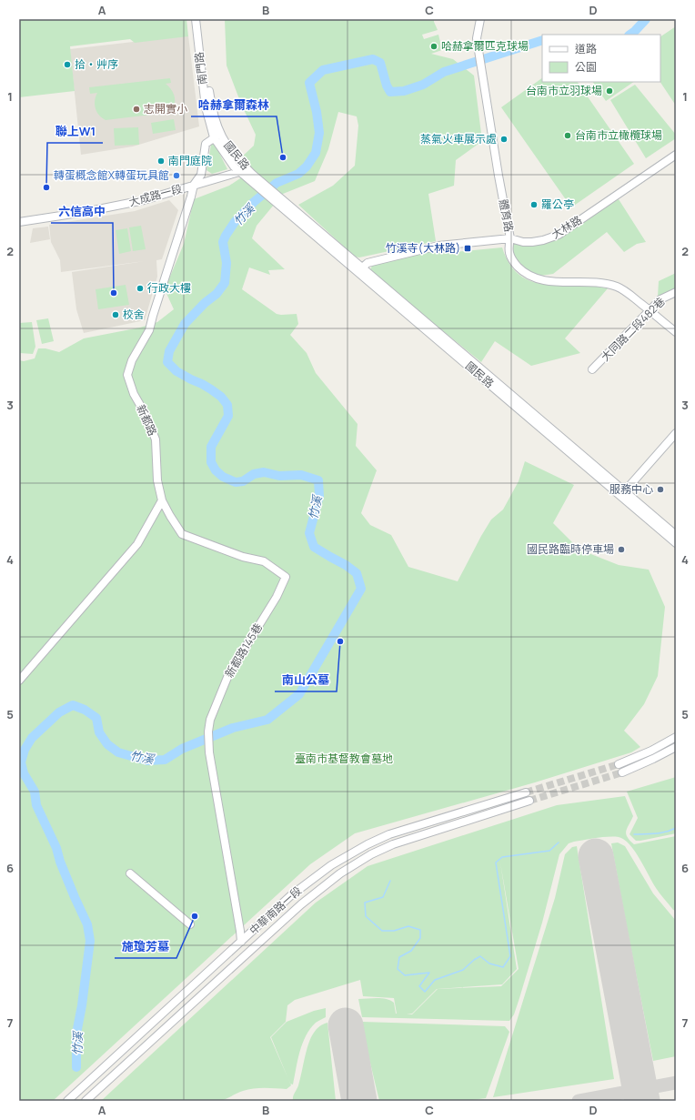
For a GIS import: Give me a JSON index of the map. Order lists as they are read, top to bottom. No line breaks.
{"streets":{"street":["南門路","國民路","大成路一段","體育路","大林路","大同路二段482巷","新都路","新都路145巷","中華南路一段"]},"crossings":[["南門路","國民路"],["南門路","新都路"],["國民路","大成路一段"],["國民路","大林路"],["國民路","新都路"],["大成路一段","新都路"],["體育路","大林路"],["體育路","大同路二段482巷"],["新都路","新都路145巷"],["新都路145巷","中華南路一段"]],"water":["竹溪"],"parks":["臺南市基督教會墓地"],"places":{"other":["哈赫拿爾匹克球場","拾・艸序","台南市立羽球場","志開實小","台南市立橄欖球場","蒸氣火車展示處","哈赫拿爾森林","南門庭院","轉蛋概念館X轉蛋玩具館","聯上W1","羅公亭","行政大樓","六信高中","校舍","服務中心","國民路臨時停車場","南山公墓","施瓊芳墓"],"transit":["竹溪寺(大林路)"]},"legend":["道路","公園"],"grid":{"columns":["A","B","C","D"],"rows":["1","2","3","4","5","6","7"]}}
